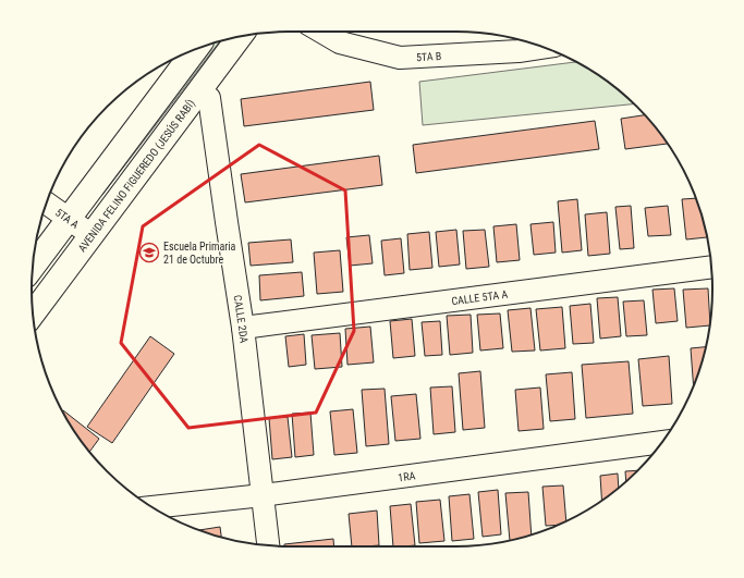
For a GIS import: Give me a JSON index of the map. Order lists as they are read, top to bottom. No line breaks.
{"streets":{"main road":["AVENIDA FELINO FIGUEREDO (JESÚS RABÍ)"],"street":["5TA B","5TA A","CALLE 5TA A","CALLE 2DA","1RA"]},"crossings":[["AVENIDA FELINO FIGUEREDO (JESÚS RABÍ)","5TA A"],["AVENIDA FELINO FIGUEREDO (JESÚS RABÍ)","CALLE 2DA"],["CALLE 5TA A","CALLE 2DA"],["CALLE 2DA","1RA"]],"places":{"school or university":["Escuela Primaria 21 de Octubre"]}}
